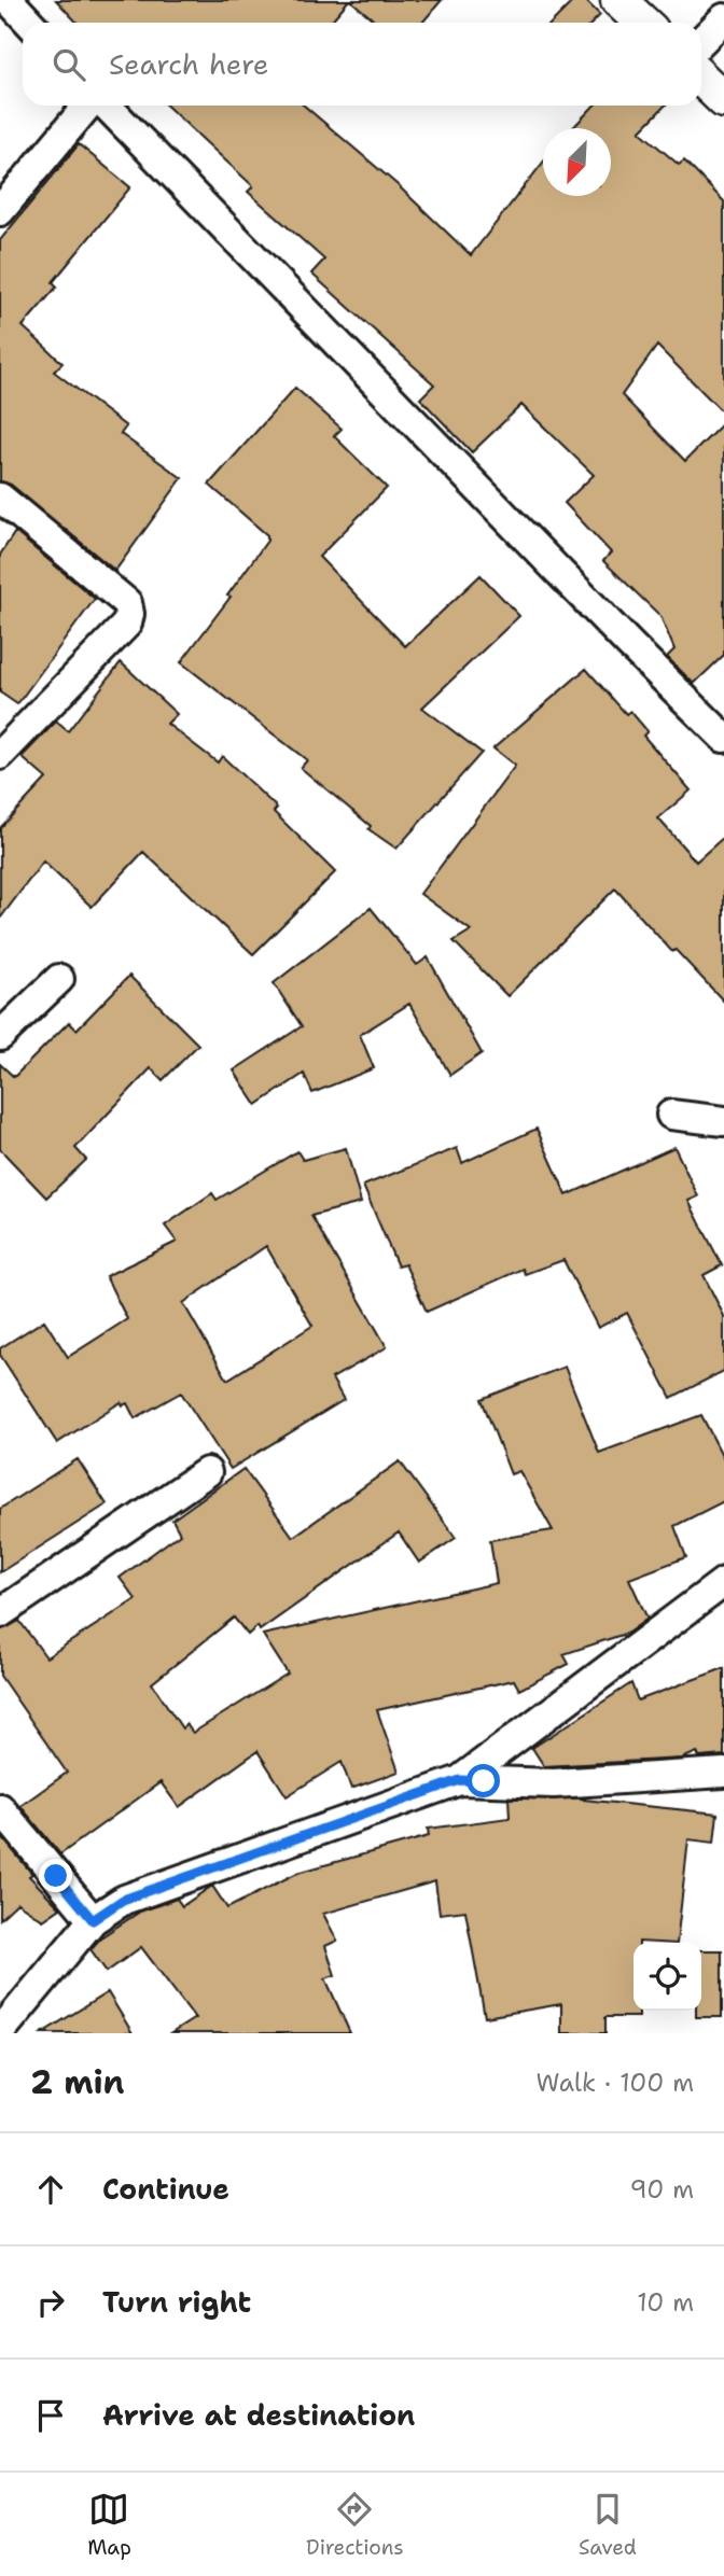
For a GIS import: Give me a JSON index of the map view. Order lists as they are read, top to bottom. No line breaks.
{"north":"bottom left","page":{"search":"Search here","heading":["2 min","Walk · 100 m"],"list":[["Continue","90 m"],["Turn right","10 m"],"Arrive at destination"],"nav":["Map","Directions","Saved"]}}
